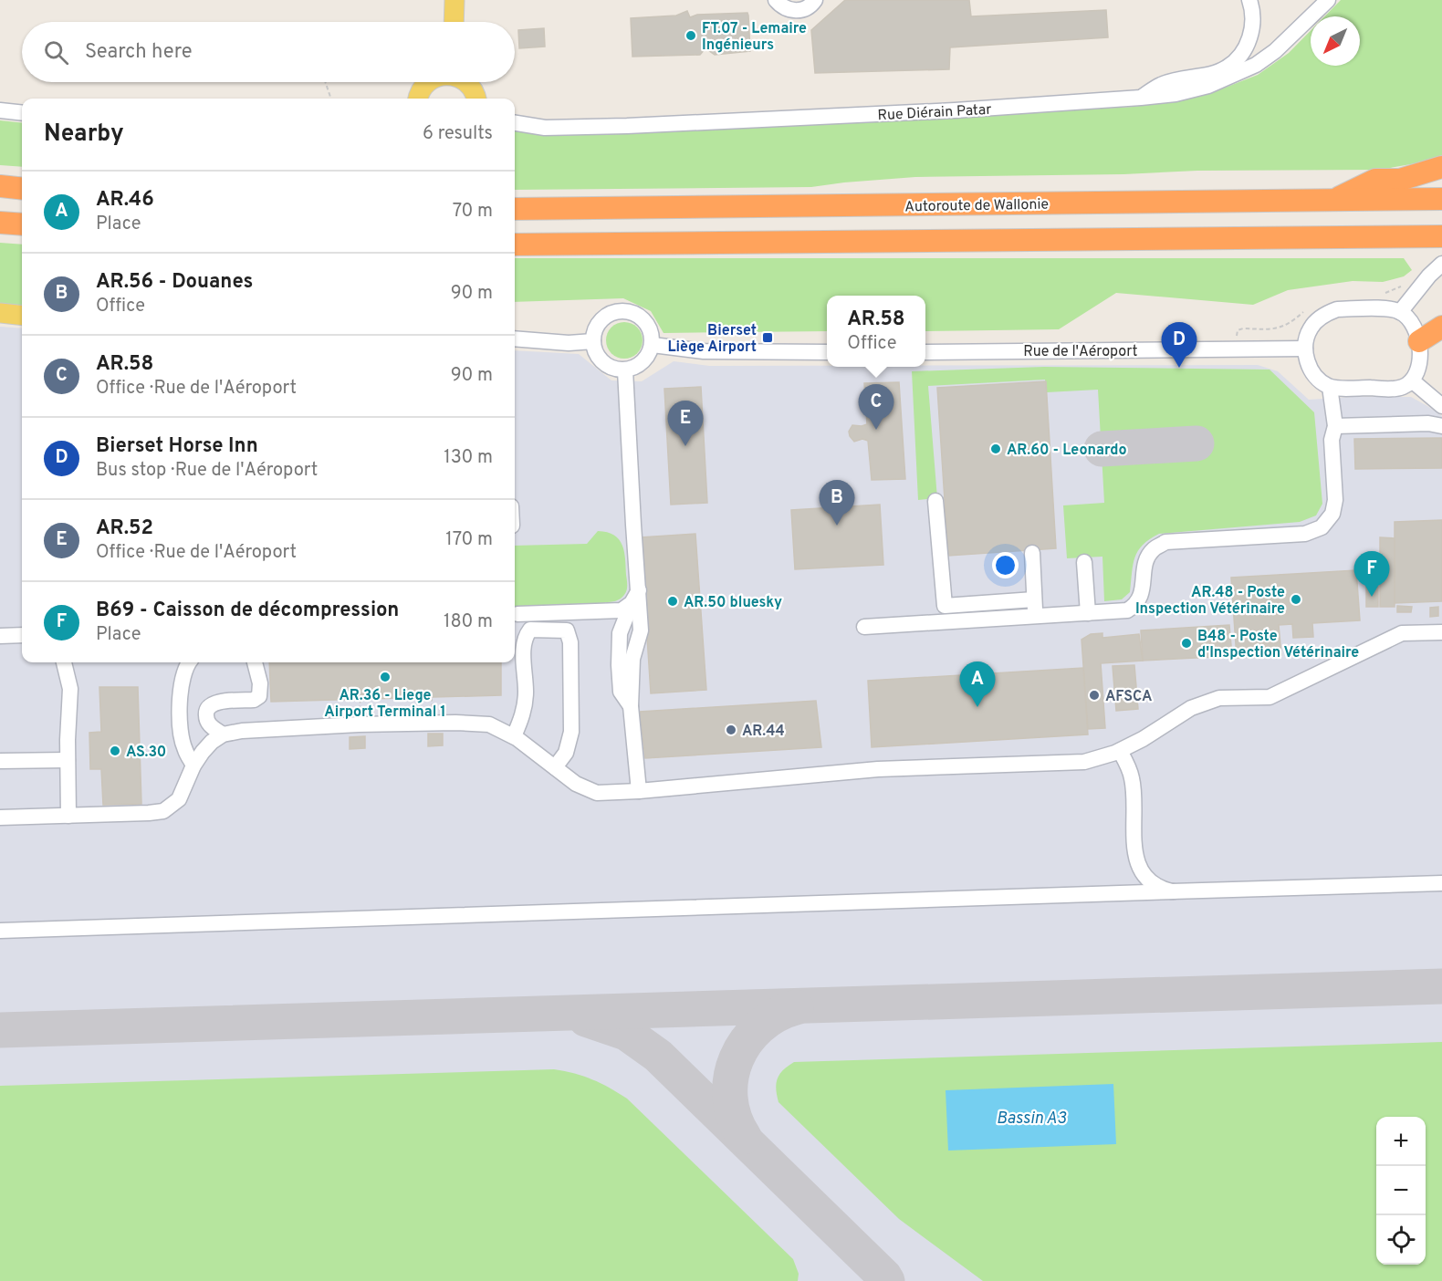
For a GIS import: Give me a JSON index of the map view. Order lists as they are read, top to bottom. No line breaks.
{"streets":{"highway":["Autoroute de Wallonie"],"street":["Rue Diérain Patar","Rue de l'Aéroport"]},"water":["Bassin A3"],"places":{"other":["FT.07 - Lemaire Ingénieurs","AR.60 - Leonardo","AR.48 - Poste Inspection Vétérinaire","AR.50 bluesky","B48 - Poste d'Inspection Vétérinaire","AR.36 - Liege Airport Terminal 1","AFSCA","AR.44","AS.30"],"transit":["Bierset Liège Airport"]},"north":"bottom left","page":{"search":"Search here","heading":["Nearby","6 results"],"list":[{"mark":"A","name":"AR.46","note":"Place","value":"70 m"},{"mark":"B","name":"AR.56 - Douanes","note":"Office","value":"90 m"},{"mark":"C","name":"AR.58","note":"Office · Rue de l'Aéroport","value":"90 m"},{"mark":"D","name":"Bierset Horse Inn","note":"Bus stop · Rue de l'Aéroport","value":"130 m"},{"mark":"E","name":"AR.52","note":"Office · Rue de l'Aéroport","value":"170 m"},{"mark":"F","name":"B69 - Caisson de décompression","note":"Place","value":"180 m"}],"popup":["AR.58","Office"],"pins":["D","C","E","B","F","A"],"map_buttons":["+","−"]}}
